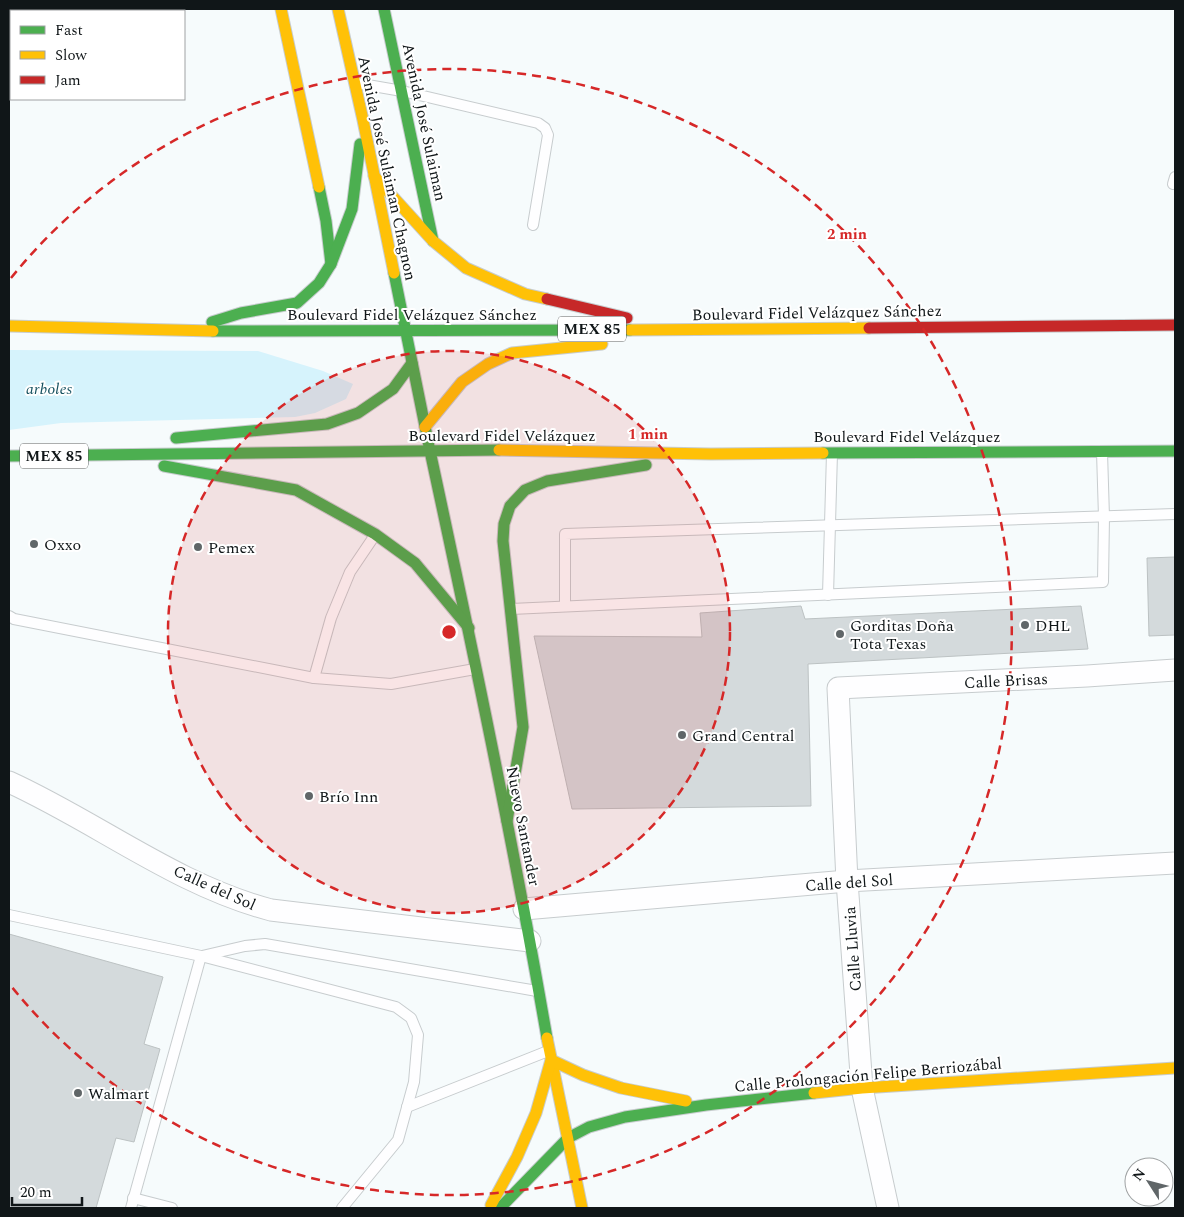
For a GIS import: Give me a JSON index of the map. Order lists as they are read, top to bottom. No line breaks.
{"streets":{"main road":["Avenida José Sulaiman","Avenida José Sulaiman Chagnon","Boulevard Fidel Velázquez Sánchez","MEX 85","Boulevard Fidel Velázquez","Nuevo Santander","Calle Prolongación Felipe Berriozábal"],"street":["Calle Brisas","Calle del Sol","Calle Lluvia"]},"crossings":[["Avenida José Sulaiman Chagnon","Boulevard Fidel Velázquez Sánchez"],["Avenida José Sulaiman Chagnon","Boulevard Fidel Velázquez"],["Avenida José Sulaiman Chagnon","Nuevo Santander"],["MEX 85","Boulevard Fidel Velázquez"],["Boulevard Fidel Velázquez","Nuevo Santander"],["Calle Brisas","Calle Lluvia"],["Nuevo Santander","Calle del Sol"],["Nuevo Santander","Calle Prolongación Felipe Berriozábal"],["Calle del Sol","Calle Lluvia"],["Calle Lluvia","Calle Prolongación Felipe Berriozábal"]],"parks":["arboles"],"places":["Oxxo","Pemex","DHL","Gorditas Doña Tota Texas","Grand Central","Brío Inn","Walmart"],"legend":["Fast","Slow","Jam"],"scale_bar":"20 m","north":"top left","rings":["2 min","1 min"]}
